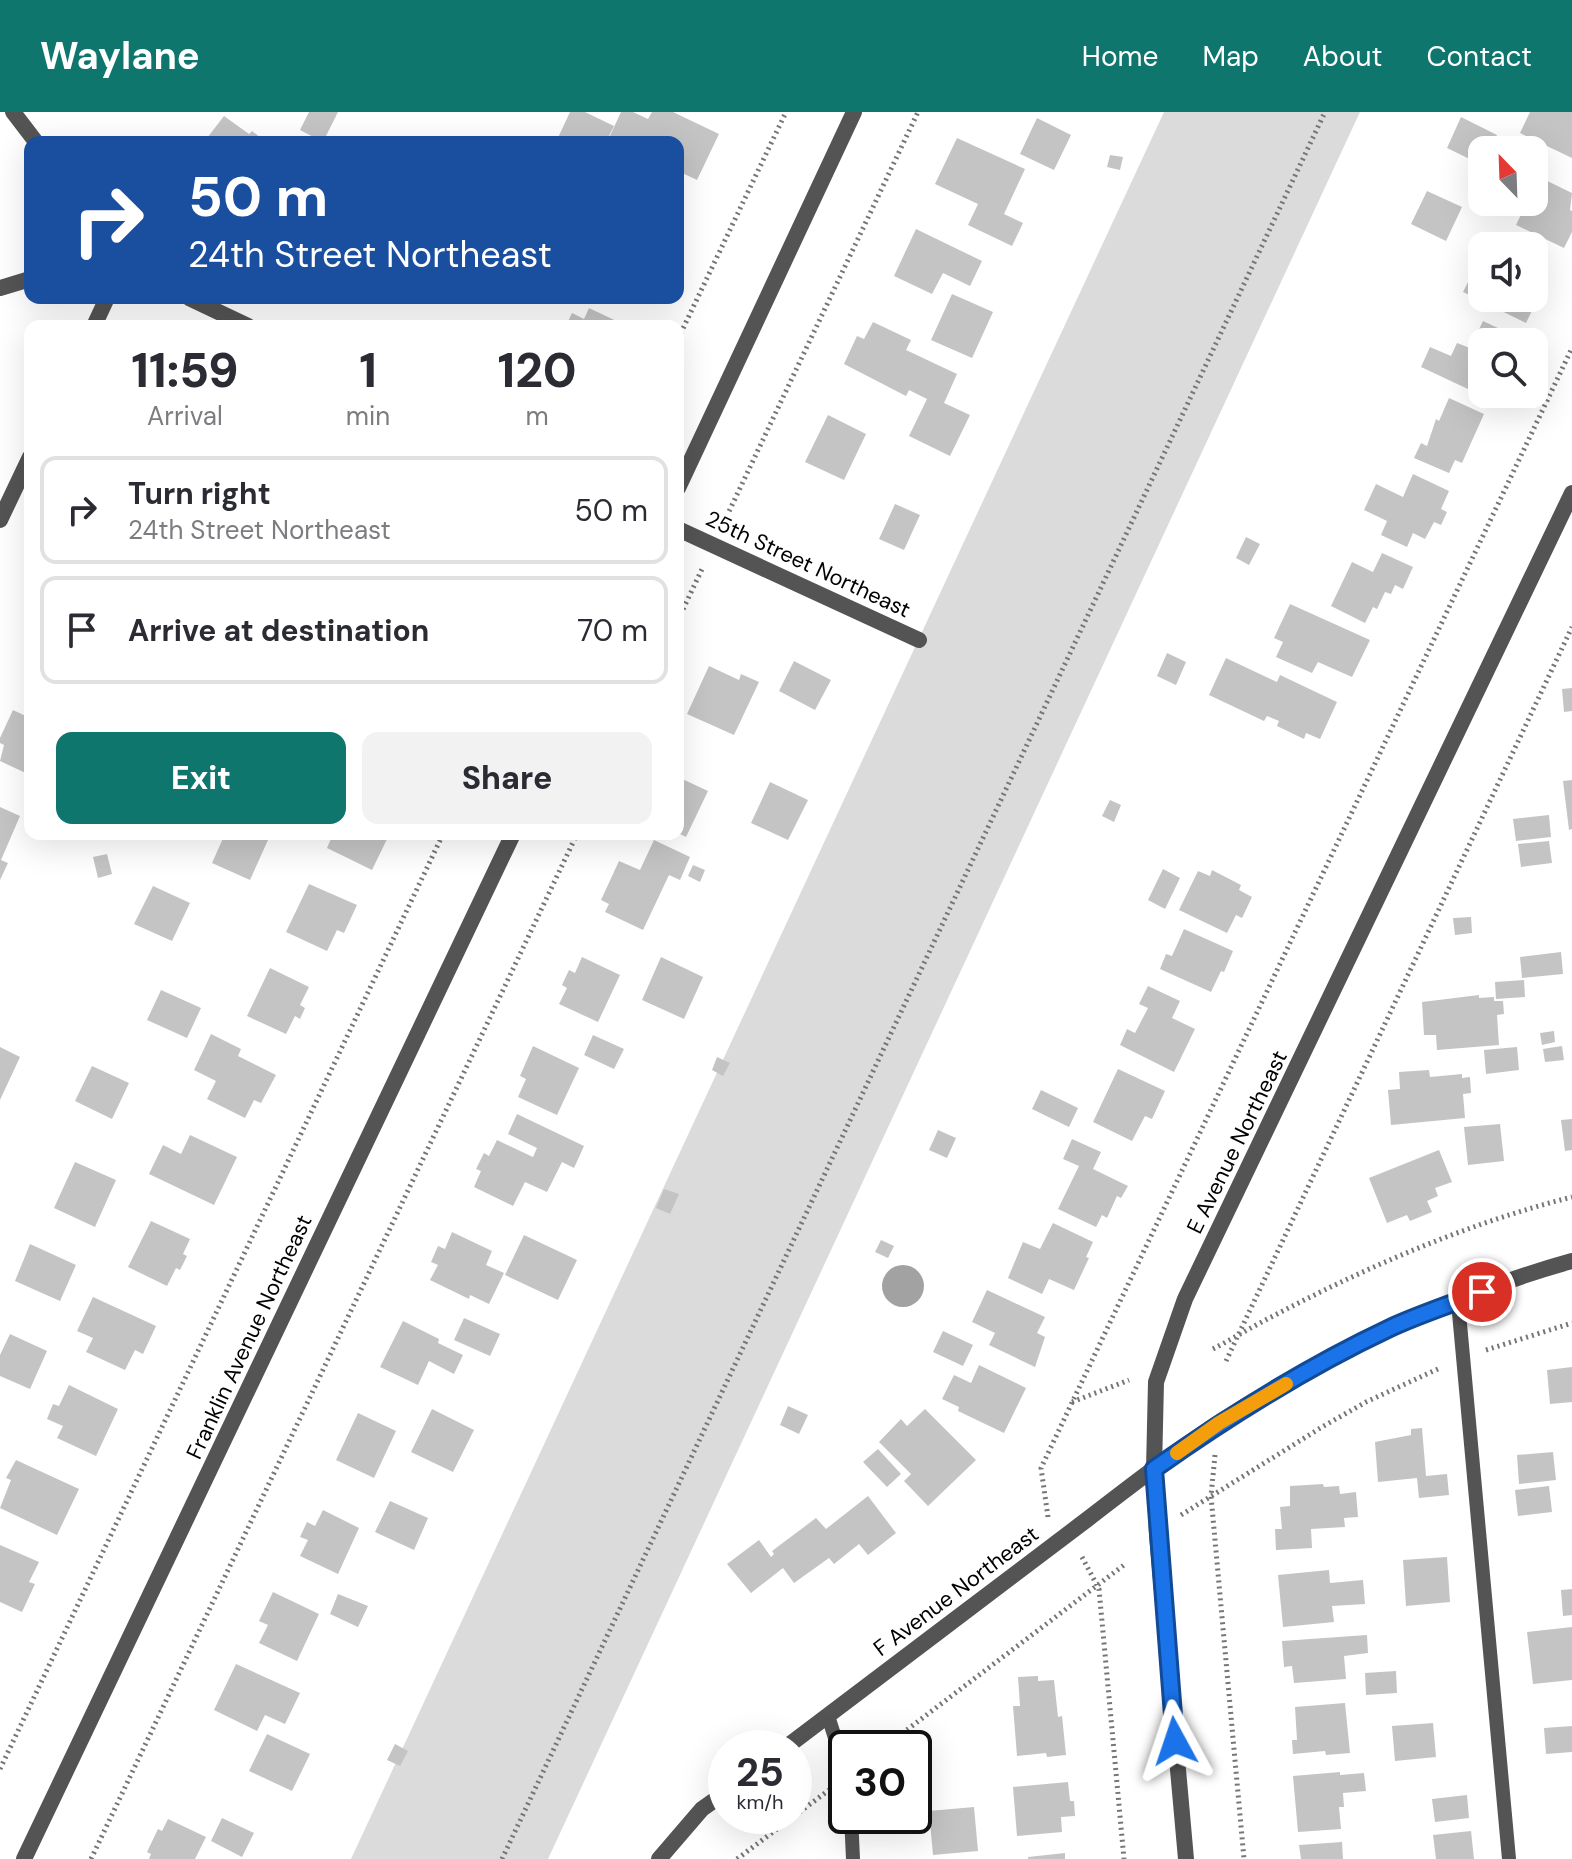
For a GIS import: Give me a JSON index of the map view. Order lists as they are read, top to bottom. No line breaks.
{"streets":{"street":["25th Street Northeast","E Avenue Northeast","Franklin Avenue Northeast","F Avenue Northeast"]},"crossings":[["E Avenue Northeast","F Avenue Northeast"]],"north":"top left","page":{"header":"Waylane","nav":["Home","Map","About","Contact"],"turn":["50 m","24th Street Northeast"],"eta":["11:59","Arrival","1","min","120","m"],"list":[{"name":"Turn right","note":"24th Street Northeast","value":"50 m"},{"name":"Arrive at destination","value":"70 m"}],"buttons":["Exit","Share"],"speed":"25 km/h","limit":"30"}}
